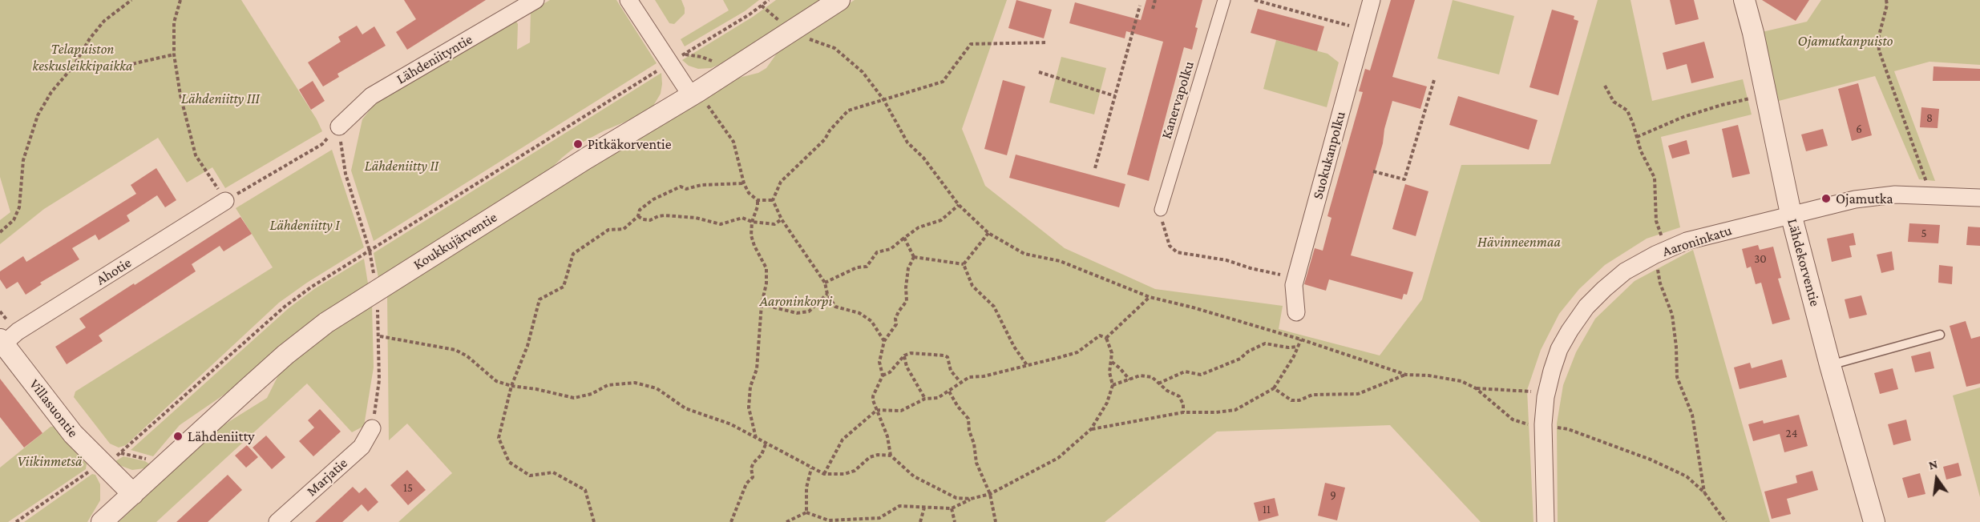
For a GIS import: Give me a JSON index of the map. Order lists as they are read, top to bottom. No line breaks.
{"streets":{"street":["Lähdeniityntie","Kanervapolku","Suokukanpolku","Koukkujärventie","Aaroninkatu","Lähdekorventie","Ahotie","Villasuontie","Marjatie"]},"crossings":[["Koukkujärventie","Villasuontie"],["Aaroninkatu","Lähdekorventie"],["Ahotie","Villasuontie"]],"parks":["Ojamutkanpuisto","Telapuiston keskusleikkipaikka","Lähdeniitty III","Lähdeniitty II","Lähdeniitty I","Hävinneenmaa","Aaroninkorpi","Viikinmetsä"],"places":["Pitkäkorventie","Ojamutka","Lähdeniitty"],"house_numbers":["8","6","5","30","24","15","9","11"],"north":"top"}
